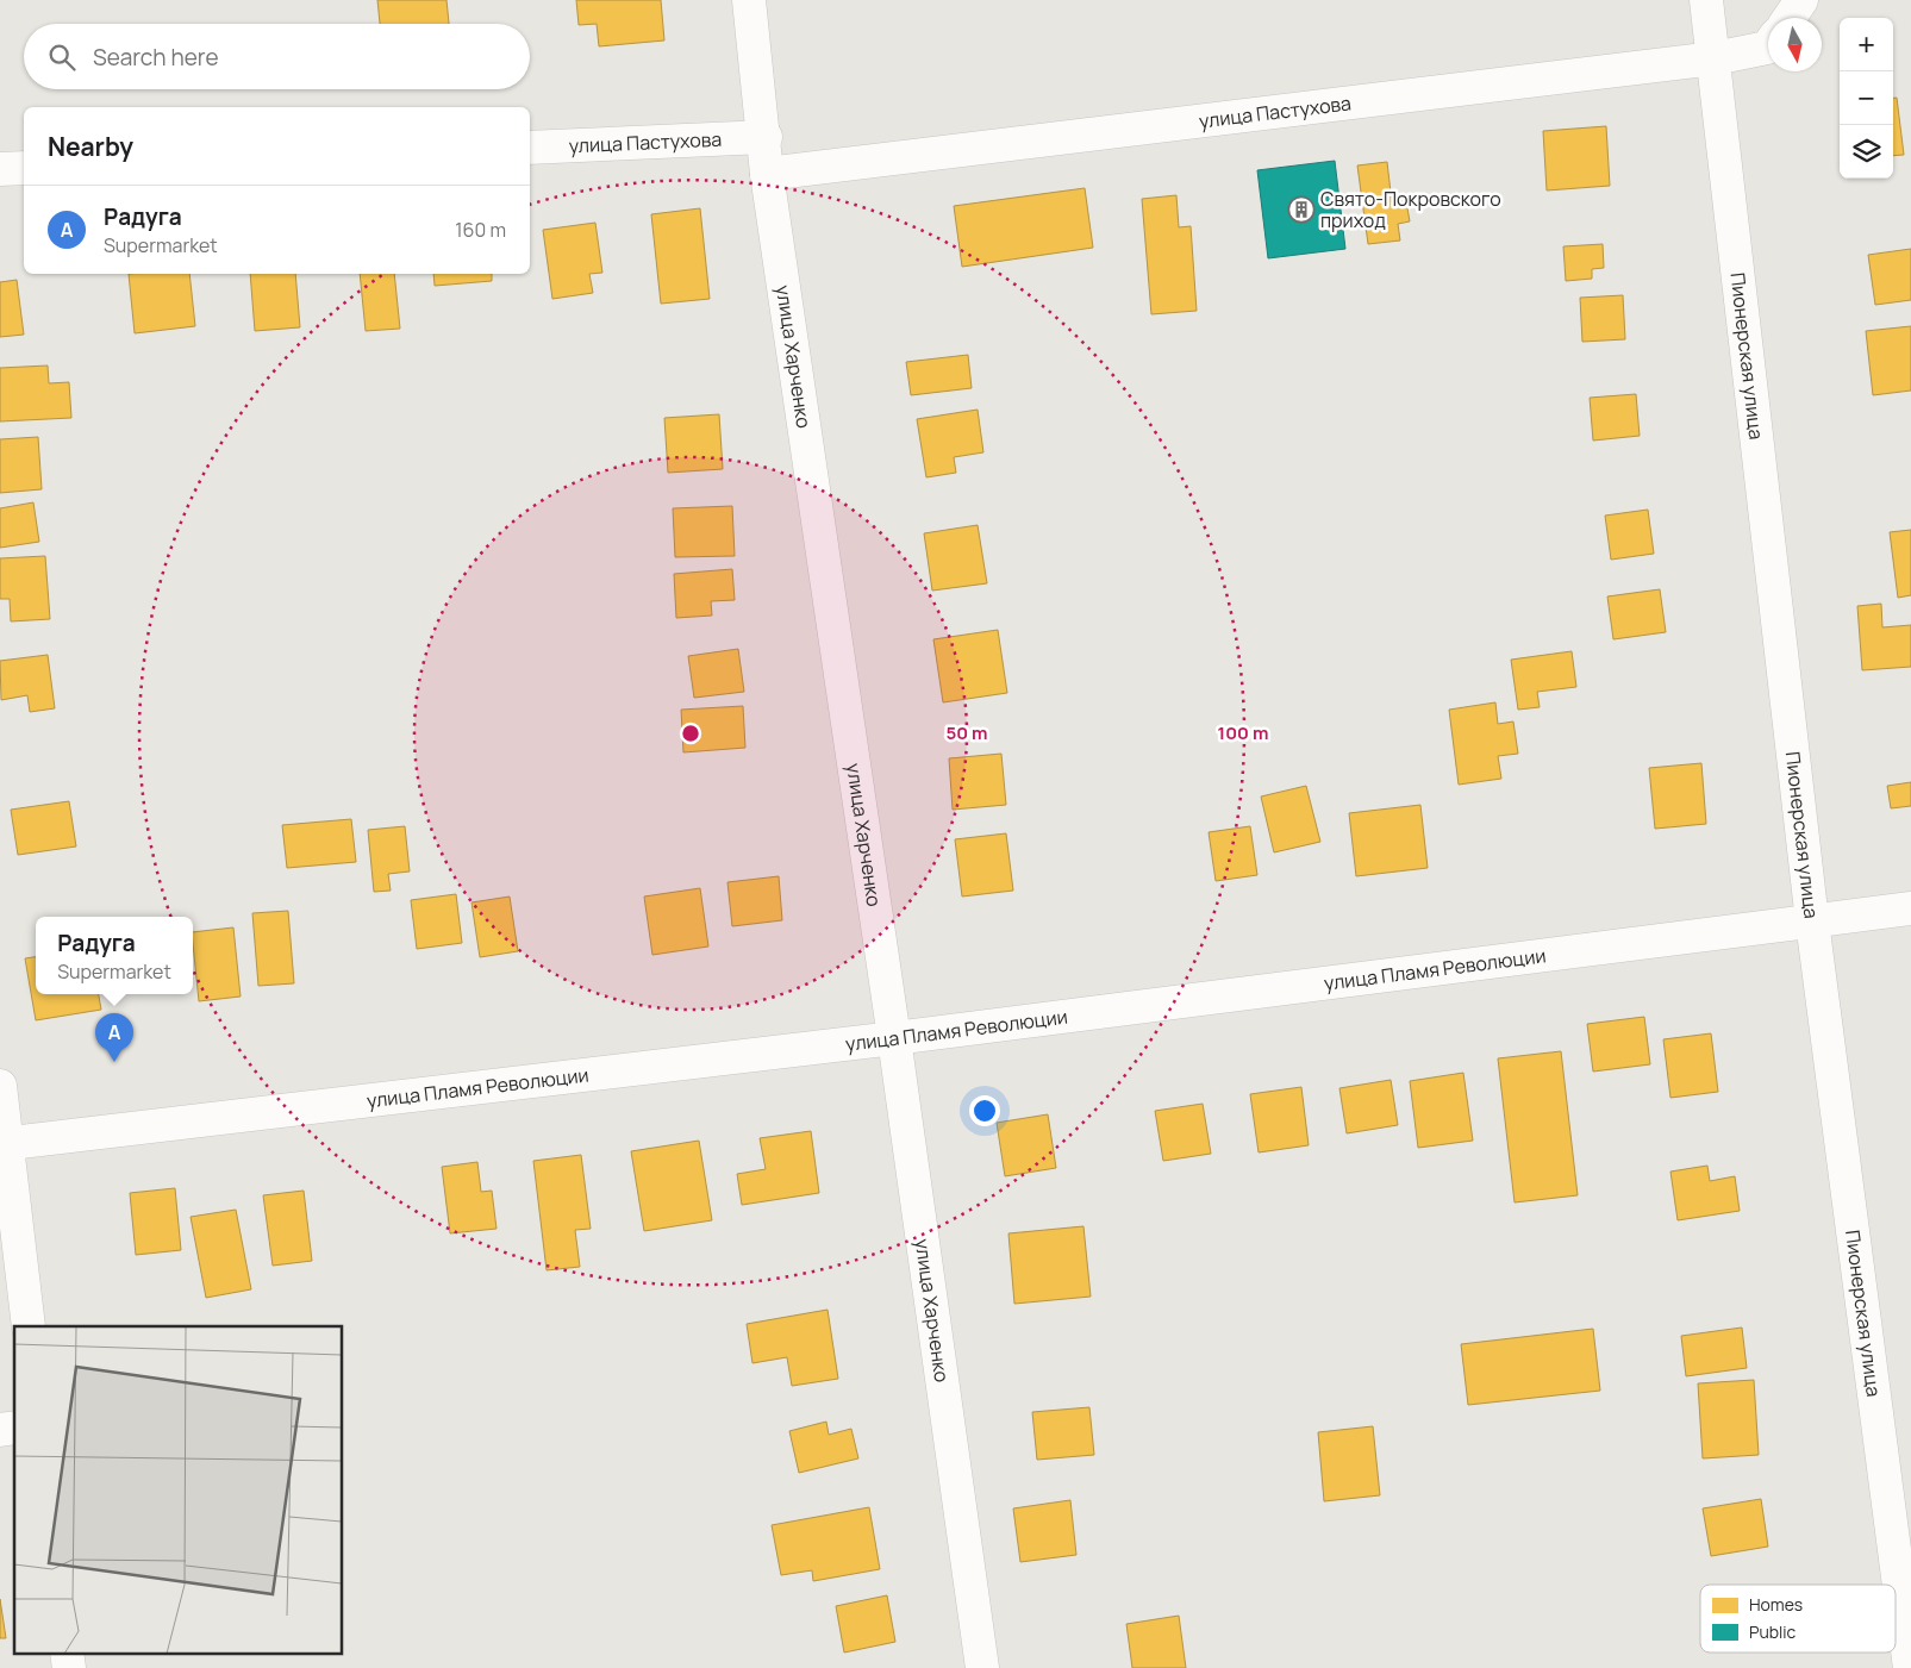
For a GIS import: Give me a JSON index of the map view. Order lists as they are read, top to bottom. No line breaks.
{"streets":{"street":["улица Пастухова","Пионерская улица","улица Харченко","улица Пламя Революции"]},"crossings":[["улица Пастухова","Пионерская улица"],["улица Пастухова","улица Харченко"],["Пионерская улица","улица Пламя Революции"],["улица Харченко","улица Пламя Революции"]],"places":{"building":["Свято-Покровского приход"]},"legend":["Homes","Public"],"north":"bottom","page":{"map_buttons":["+","−"],"search":"Search here","heading":"Nearby","list":[{"mark":"A","name":"Радуга","note":"Supermarket","value":"160 m"}],"popup":["Радуга","Supermarket"],"pins":"A"},"rings":["50 m","100 m"]}
